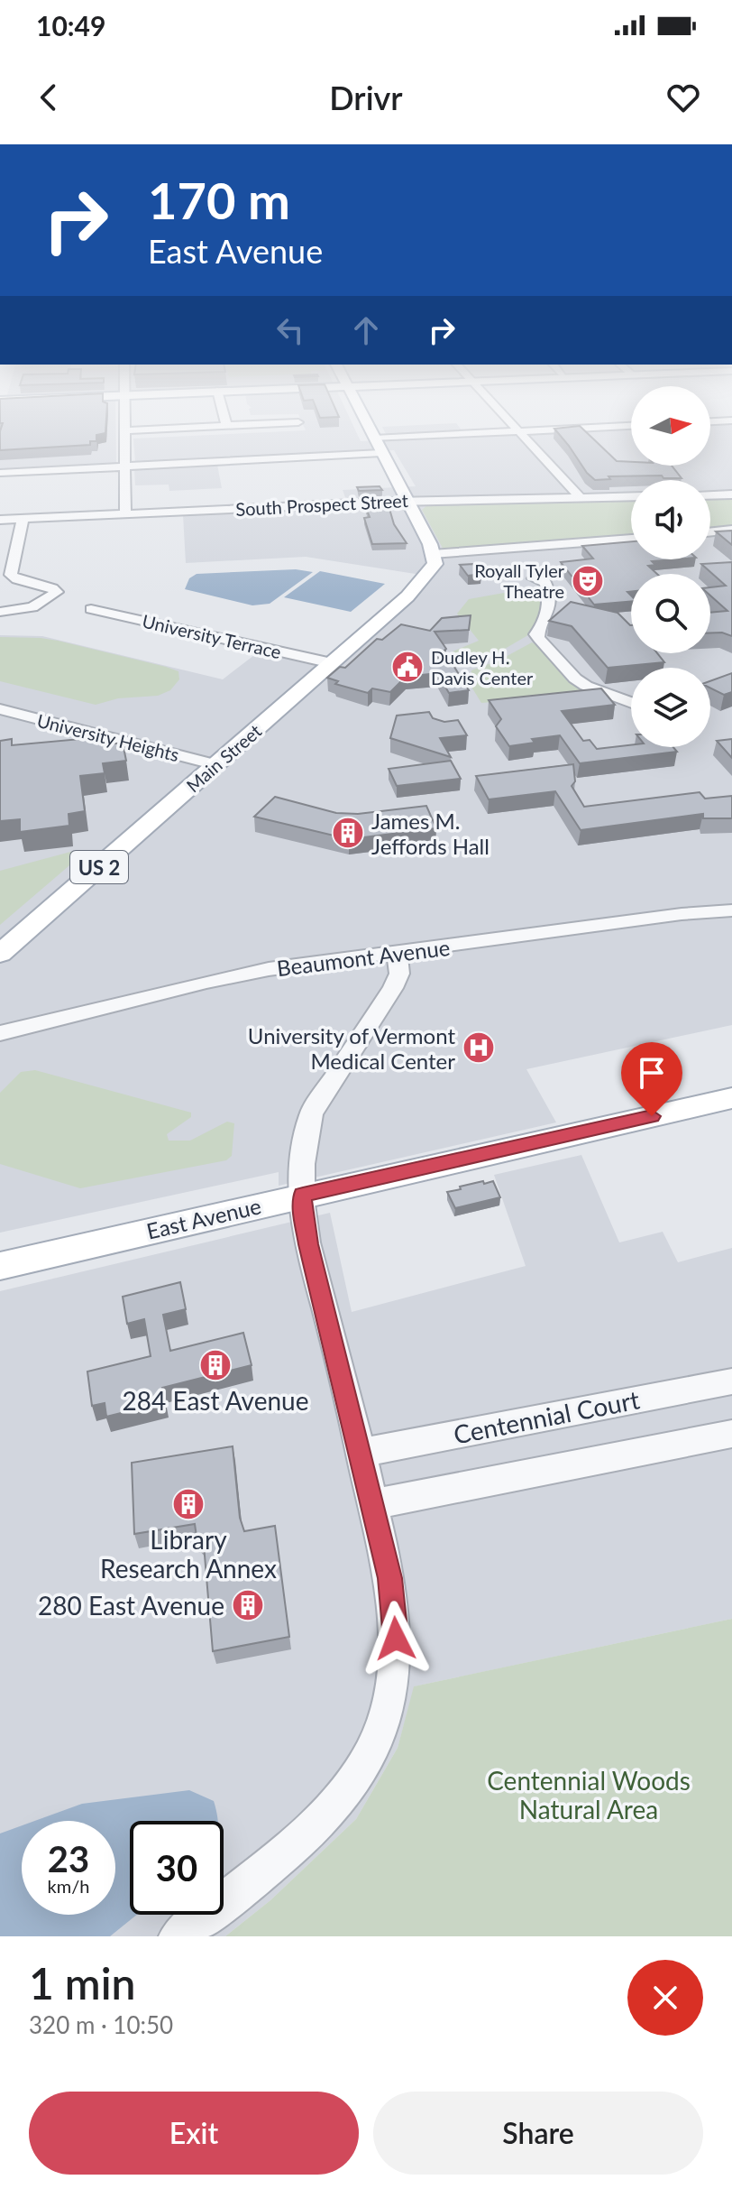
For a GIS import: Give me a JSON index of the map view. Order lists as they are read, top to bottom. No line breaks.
{"streets":{"main road":["Main Street","US 2","East Avenue"],"street":["South Prospect Street","University Terrace","University Heights","Beaumont Avenue","Centennial Court"]},"crossings":[["University Terrace","Main Street"],["University Heights","Main Street"]],"parks":["Centennial Woods Natural Area"],"places":{"theatre":["Royall Tyler Theatre"],"public building":["Dudley H. Davis Center"],"building":["James M. Jeffords Hall","284 East Avenue","Library Research Annex","280 East Avenue"],"hospital":["University of Vermont Medical Center"]},"north":"right","page":{"status":"10:49","header":"Drivr","turn":["170 m","East Avenue"],"speed":"23 km/h","limit":"30","heading":["1 min","320 m · 10:50"],"buttons":["Exit","Share"]}}
